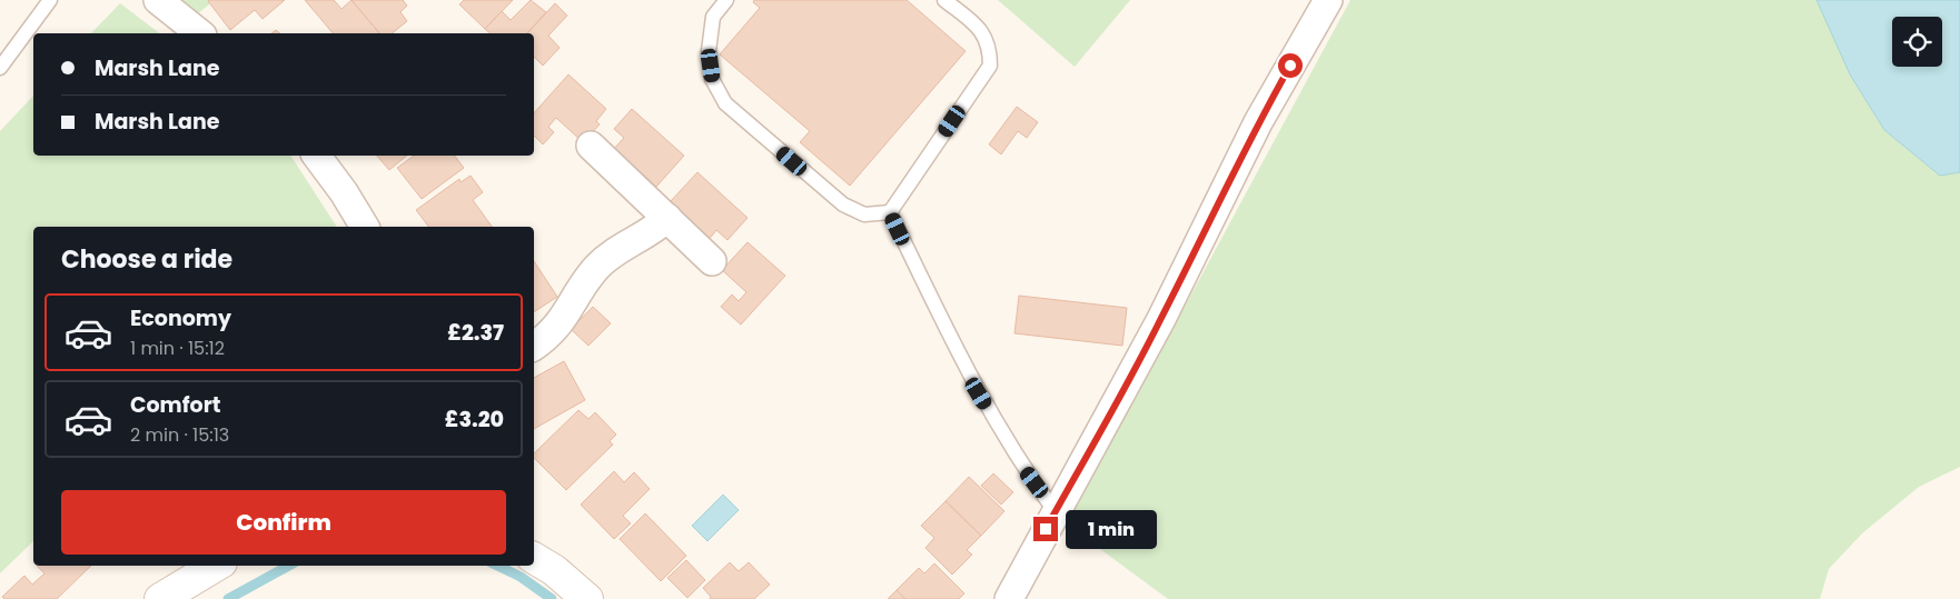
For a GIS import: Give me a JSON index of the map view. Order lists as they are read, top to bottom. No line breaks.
{"page":{"banner":["Marsh Lane","Marsh Lane"],"heading":"Choose a ride","list":[{"name":"Economy","note":"1 min · 15:12","value":"£2.37"},{"name":"Comfort","note":"2 min · 15:13","value":"£3.20"}],"buttons":"Confirm","bubble":"1 min"}}
